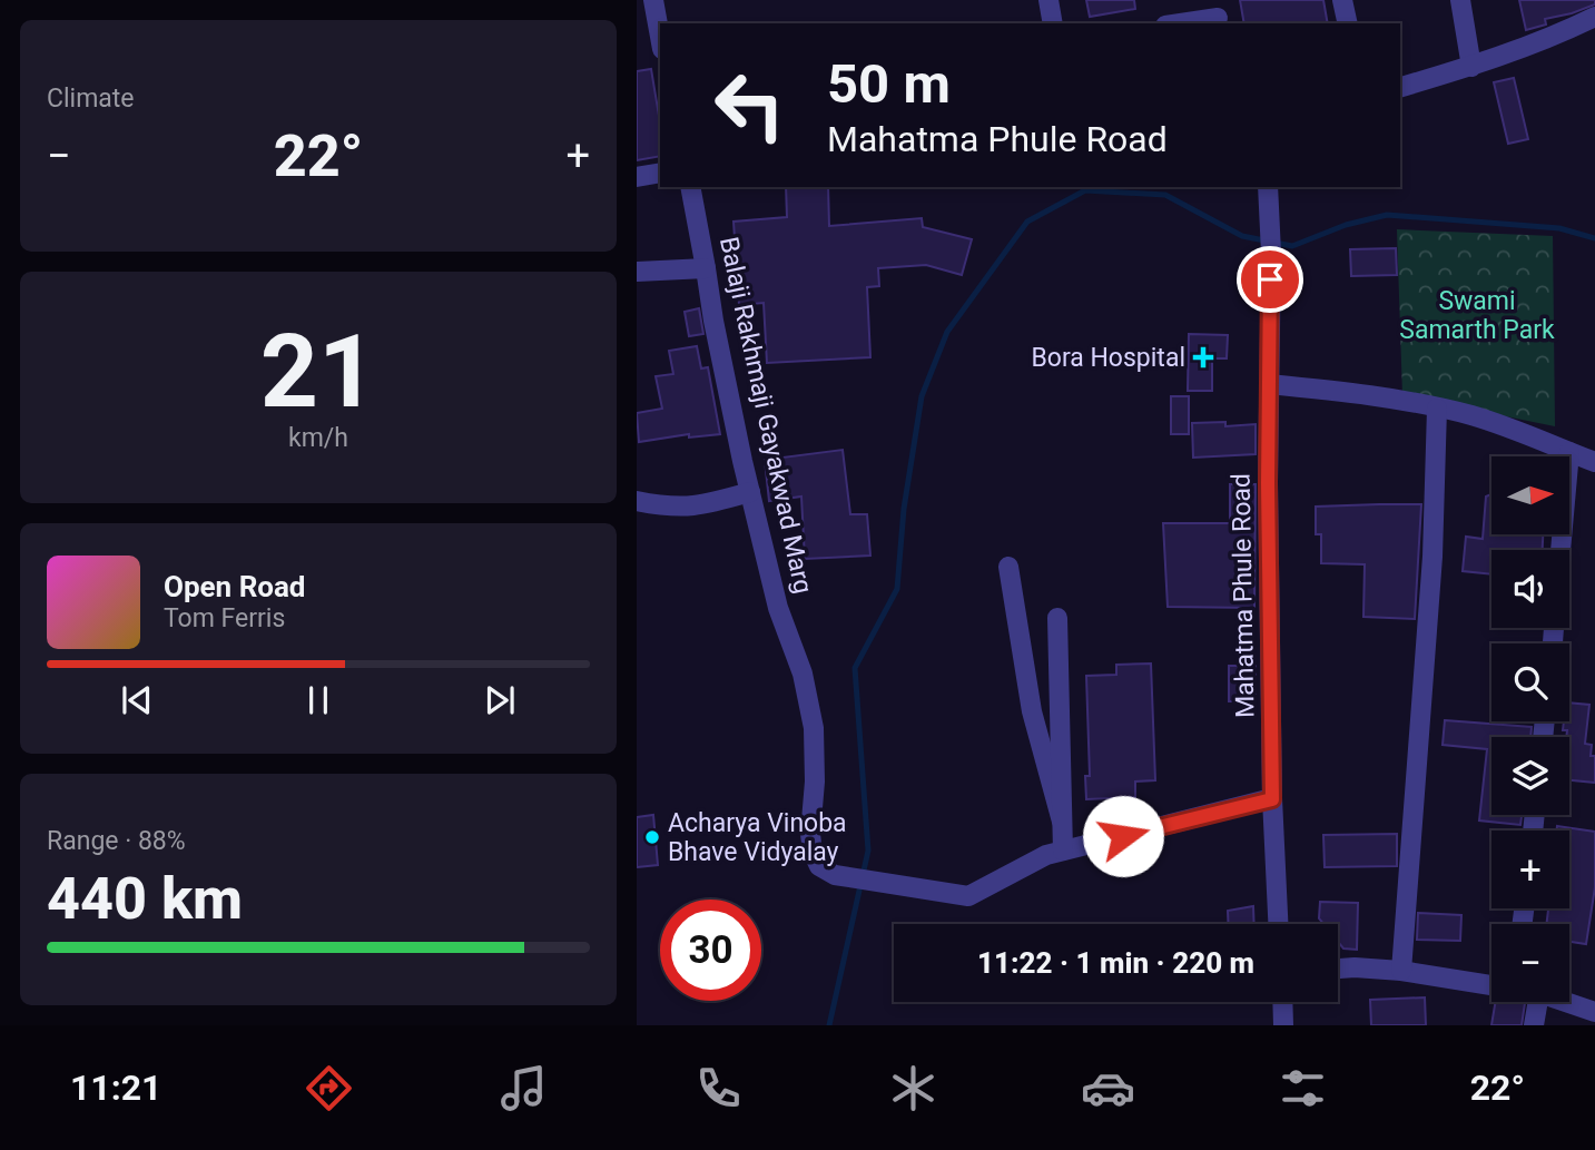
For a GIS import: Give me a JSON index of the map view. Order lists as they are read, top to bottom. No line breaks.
{"streets":{"street":["Balaji Rakhmaji Gayakwad Marg","Mahatma Phule Road"]},"parks":["Swami Samarth Park"],"places":{"health":["Bora Hospital"],"other":["Acharya Vinoba Bhave Vidyalay"]},"north":"right","page":{"tile":["Climate",["21","km/h"],["Range · 88%","440 km"]],"turn":["50 m","Mahatma Phule Road"],"heat":["−","22°","+"],"map_buttons":["+","−"],"song":["Open Road","Tom Ferris"],"limit":"30","trip":"11:22 · 1 min · 220 m","tabs":["11:21","22°"]}}
